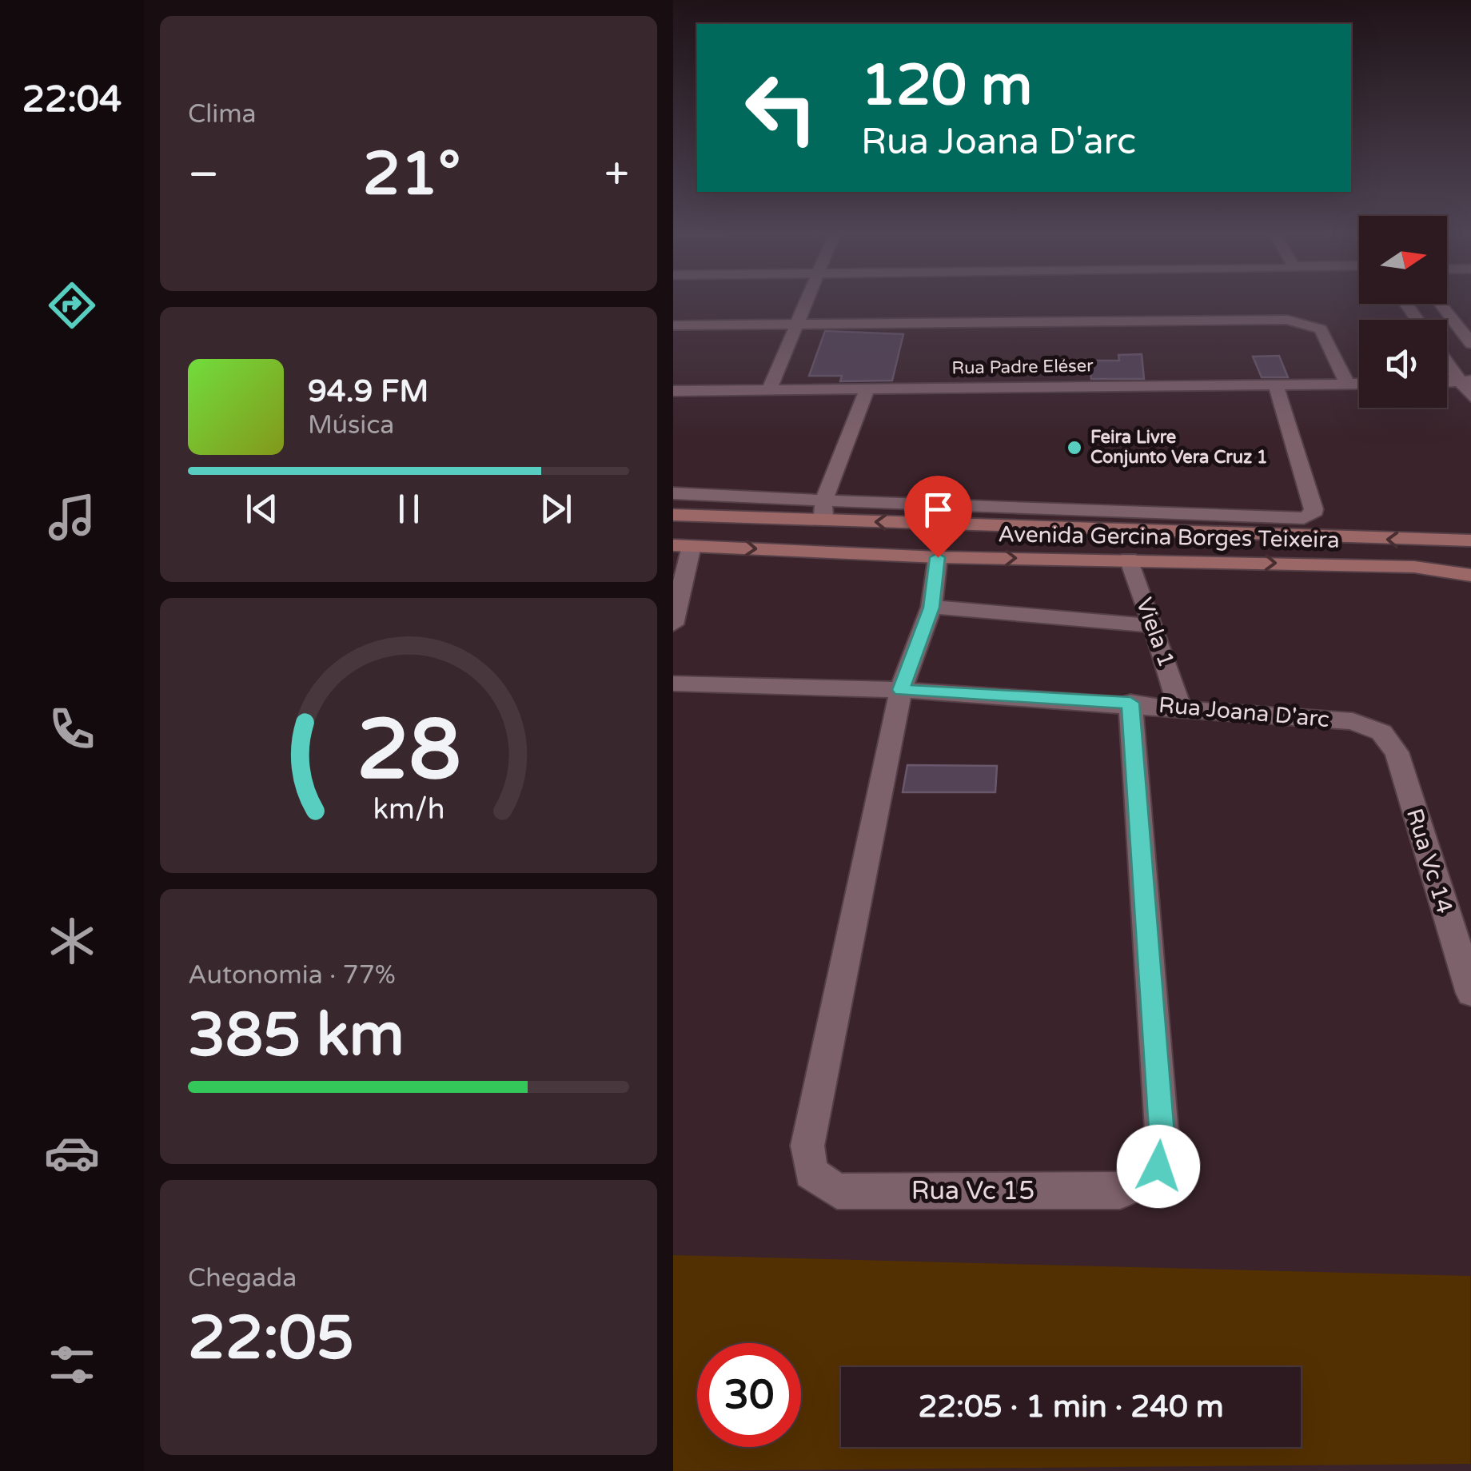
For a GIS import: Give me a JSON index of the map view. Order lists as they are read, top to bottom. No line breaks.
{"streets":{"main road":["Avenida Gercina Borges Teixeira"],"street":["Rua Padre Eléser","Viela 1","Rua Joana D'arc","Rua Vc 14","Rua Vc 15"]},"crossings":[["Avenida Gercina Borges Teixeira","Viela 1"],["Avenida Gercina Borges Teixeira","Rua Vc 15"],["Viela 1","Rua Joana D'arc"],["Rua Joana D'arc","Rua Vc 14"],["Rua Joana D'arc","Rua Vc 15"]],"places":["Feira Livre Conjunto Vera Cruz 1"],"north":"right","page":{"tabs":"22:04","tile":["Clima",["Autonomia · 77%","385 km"],["Chegada","22:05"]],"turn":["120 m","Rua Joana D'arc"],"heat":["−","21°","+"],"song":["94.9 FM","Música"],"limit":"30","trip":"22:05 · 1 min · 240 m","gauge":["28","km/h"]}}
